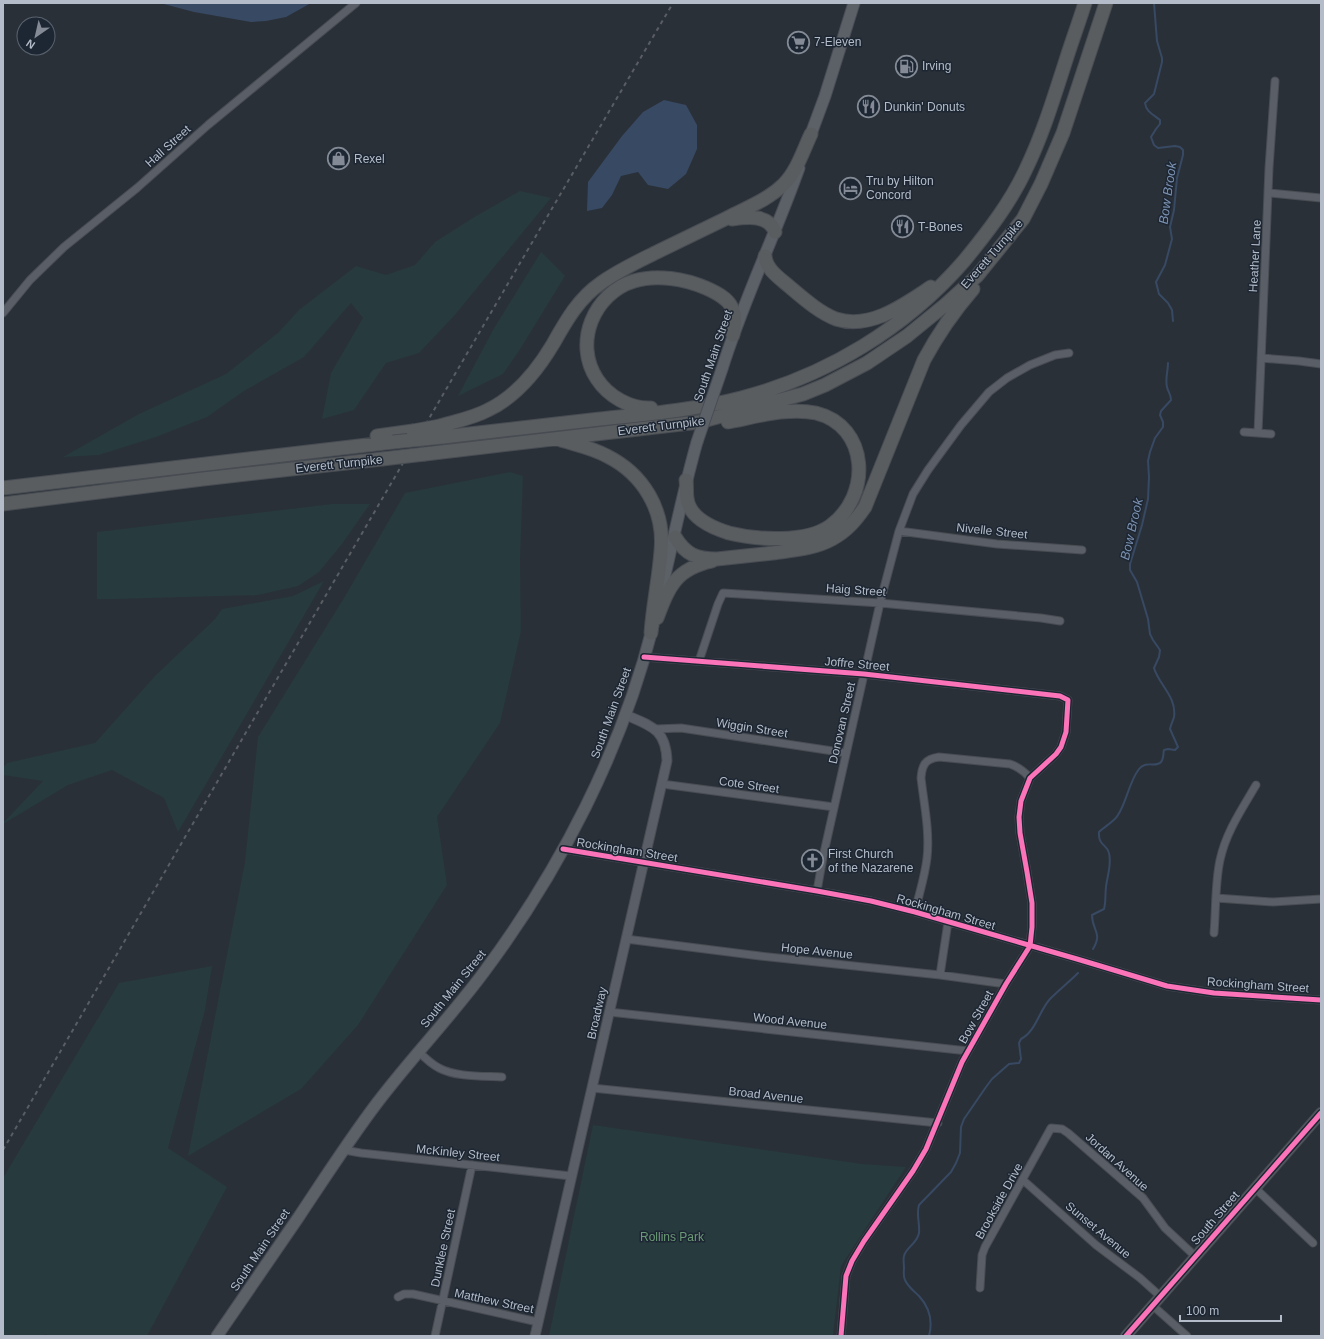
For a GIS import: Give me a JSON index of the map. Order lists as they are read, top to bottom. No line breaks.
{"streets":{"highway":["Everett Turnpike"],"main road":["South Main Street","South Street"],"street":["Hall Street","Heather Lane","Nivelle Street","Haig Street","Joffre Street","Donovan Street","Wiggin Street","Cote Street","Rockingham Street","Hope Avenue","Broadway","Bow Street","Wood Avenue","Broad Avenue","McKinley Street","Jordan Avenue","Brookside Drive","Sunset Avenue","Dunklee Street","Matthew Street"]},"crossings":[["South Main Street","Joffre Street"],["South Main Street","Rockingham Street"],["South Main Street","McKinley Street"],["Nivelle Street","Donovan Street"],["Haig Street","Joffre Street"],["Haig Street","Donovan Street"],["Joffre Street","Donovan Street"],["Joffre Street","Bow Street"],["Donovan Street","Wiggin Street"],["Donovan Street","Cote Street"],["Donovan Street","Rockingham Street"],["Wiggin Street","Broadway"],["Cote Street","Broadway"],["Rockingham Street","Broadway"],["Rockingham Street","Bow Street"],["Hope Avenue","Broadway"],["Hope Avenue","Bow Street"],["Broadway","Wood Avenue"],["Broadway","Broad Avenue"],["Broadway","McKinley Street"],["Broadway","Matthew Street"],["Bow Street","Wood Avenue"],["Bow Street","Broad Avenue"],["McKinley Street","Dunklee Street"],["Jordan Avenue","Brookside Drive"],["Jordan Avenue","South Street"],["Brookside Drive","Sunset Avenue"],["South Street","Sunset Avenue"],["Dunklee Street","Matthew Street"]],"water":["Bow Brook"],"parks":["Rollins Park"],"places":{"supermarket":["7-Eleven"],"fuel station":["Irving"],"restaurant":["Dunkin' Donuts","T-Bones"],"shop":["Rexel"],"hotel":["Tru by Hilton Concord"],"church":["First Church of the Nazarene"]},"scale_bar":"100 m","north":"bottom left"}
